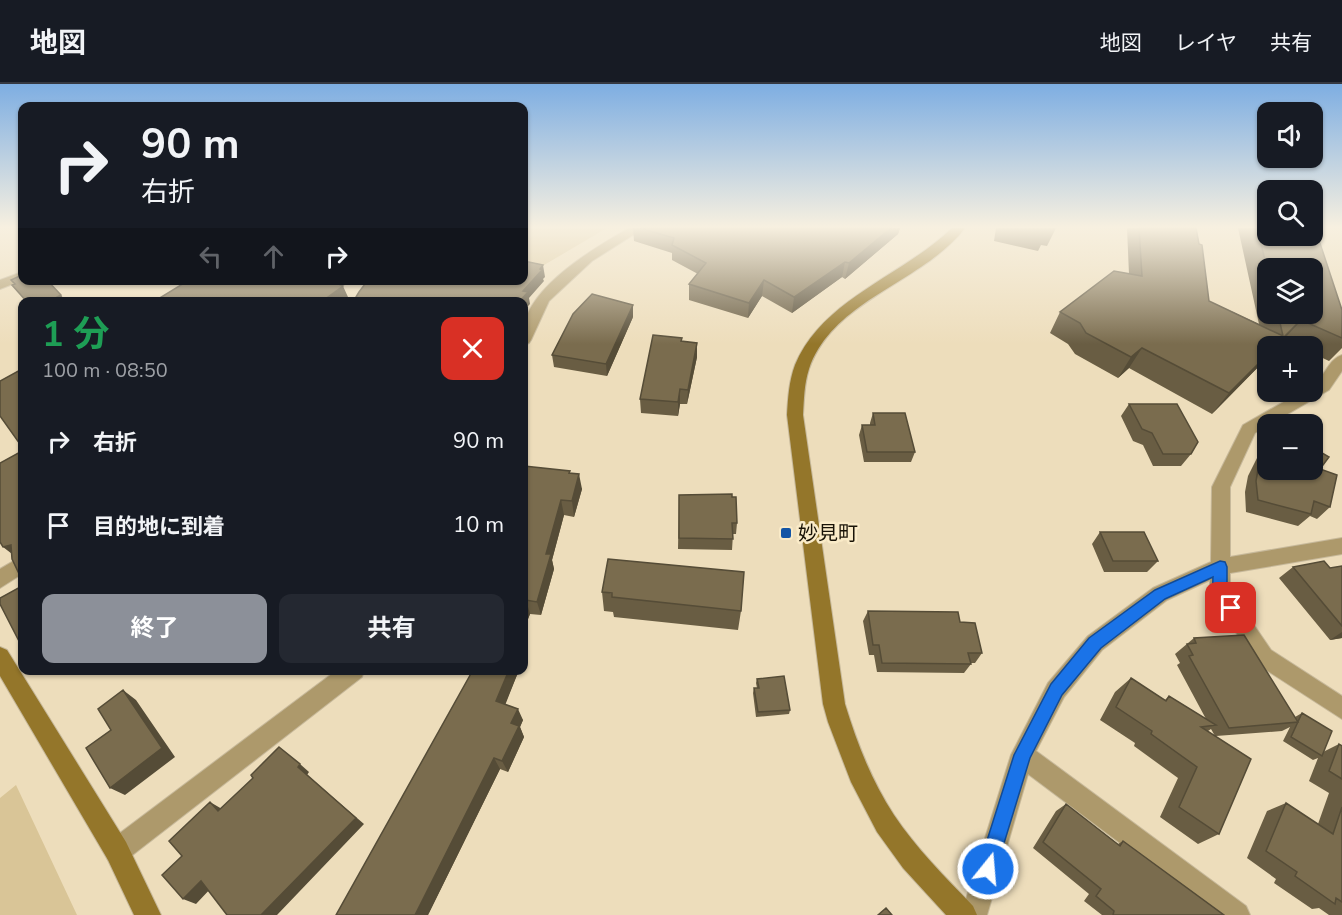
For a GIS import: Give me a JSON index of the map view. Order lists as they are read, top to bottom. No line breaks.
{"places":{"transit":["妙見町"]},"page":{"header":"地図","nav":["地図","レイヤ","共有"],"map_buttons":["+","−"],"turn":["90 m","右折"],"heading":["1 分","100 m · 08:50"],"list":[{"name":"右折","value":"90 m"},{"name":"目的地に到着","value":"10 m"}],"buttons":["終了","共有"]}}
